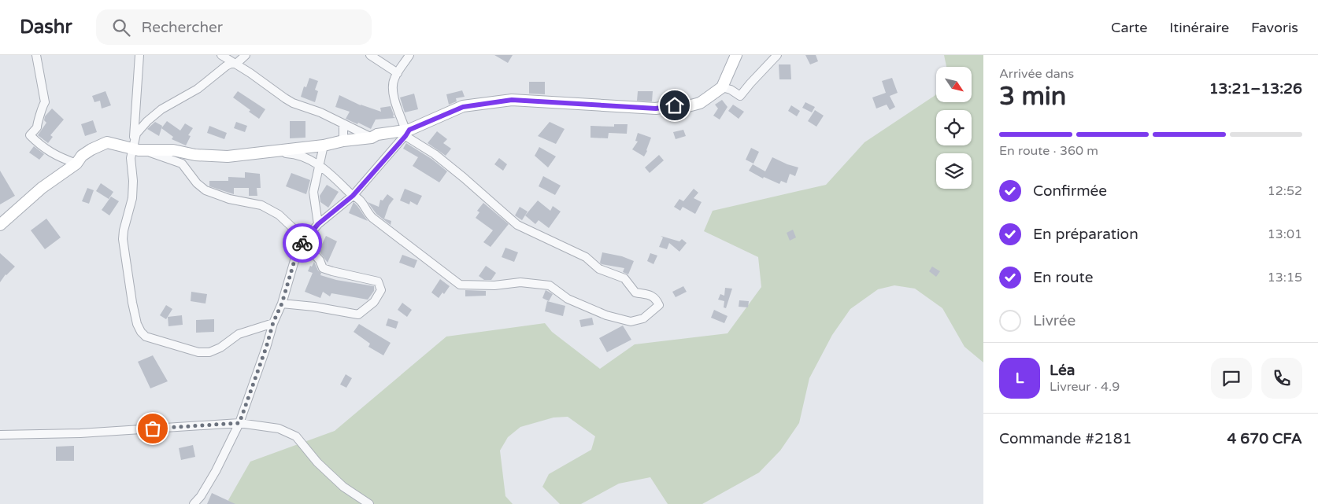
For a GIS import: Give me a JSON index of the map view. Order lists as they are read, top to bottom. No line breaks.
{"north":"bottom right","page":{"header":"Dashr","search":"Rechercher","nav":["Carte","Itinéraire","Favoris"],"heading":["3 min","Arrivée dans","13:21–13:26"],"panel":["Léa","Livreur · 4.9","Commande #2181","4 670 CFA"],"bar":"En route · 360 m","list":[["Confirmée","12:52"],["En préparation","13:01"],["En route","13:15"],"Livrée"],"round":"L"}}
